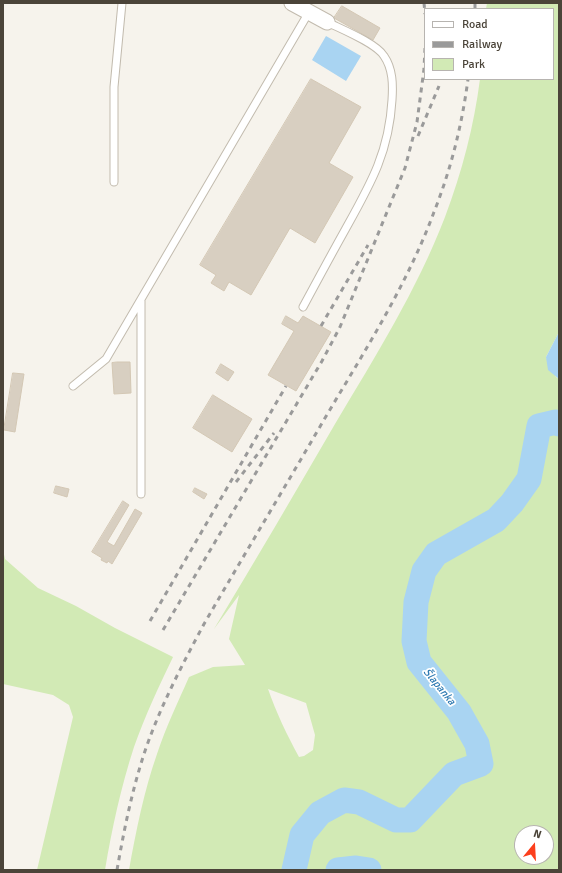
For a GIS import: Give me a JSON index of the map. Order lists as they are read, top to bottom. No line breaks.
{"water":["Šlapanka"],"legend":["Road","Railway","Park"],"north":"top"}
